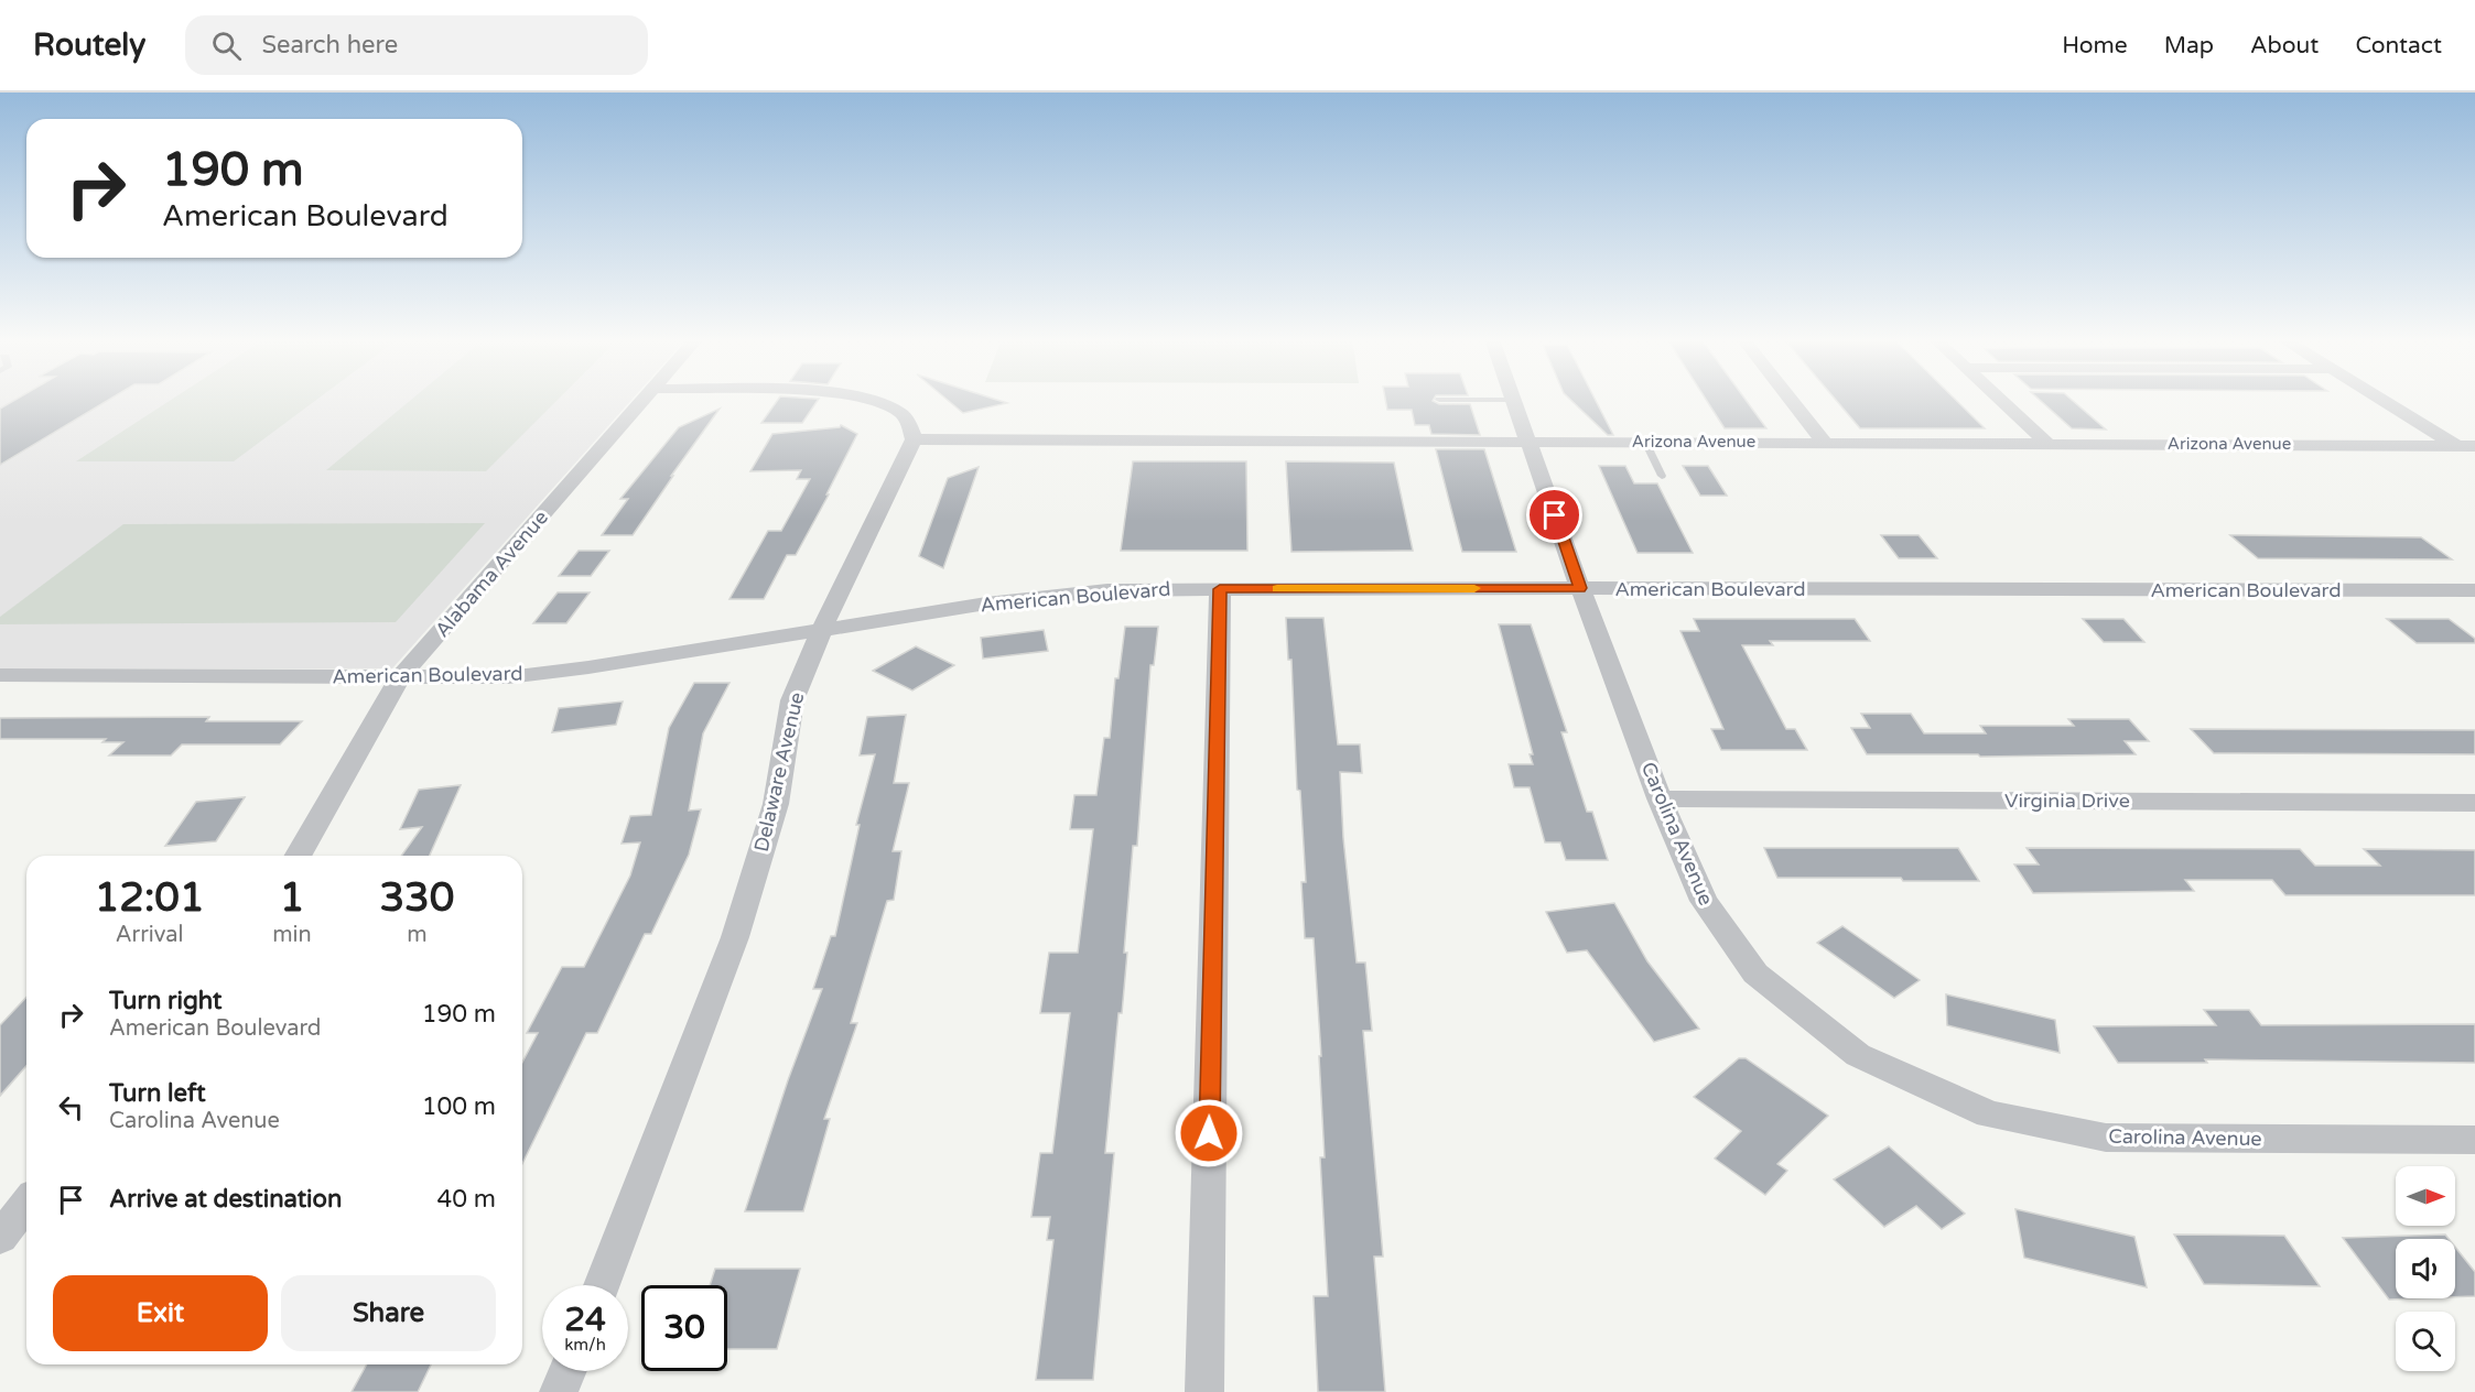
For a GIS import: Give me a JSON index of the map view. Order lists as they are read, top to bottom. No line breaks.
{"streets":{"street":["Arizona Avenue","Alabama Avenue","American Boulevard","Delaware Avenue","Virginia Drive","Carolina Avenue"]},"crossings":[["Arizona Avenue","Delaware Avenue"],["Arizona Avenue","Carolina Avenue"],["Alabama Avenue","American Boulevard"],["American Boulevard","Delaware Avenue"],["American Boulevard","Carolina Avenue"],["Virginia Drive","Carolina Avenue"]],"north":"right","page":{"header":"Routely","search":"Search here","nav":["Home","Map","About","Contact"],"turn":["190 m","American Boulevard"],"eta":["12:01","Arrival","1","min","330","m"],"list":[{"name":"Turn right","note":"American Boulevard","value":"190 m"},{"name":"Turn left","note":"Carolina Avenue","value":"100 m"},{"name":"Arrive at destination","value":"40 m"}],"buttons":["Exit","Share"],"speed":"24 km/h","limit":"30"}}
